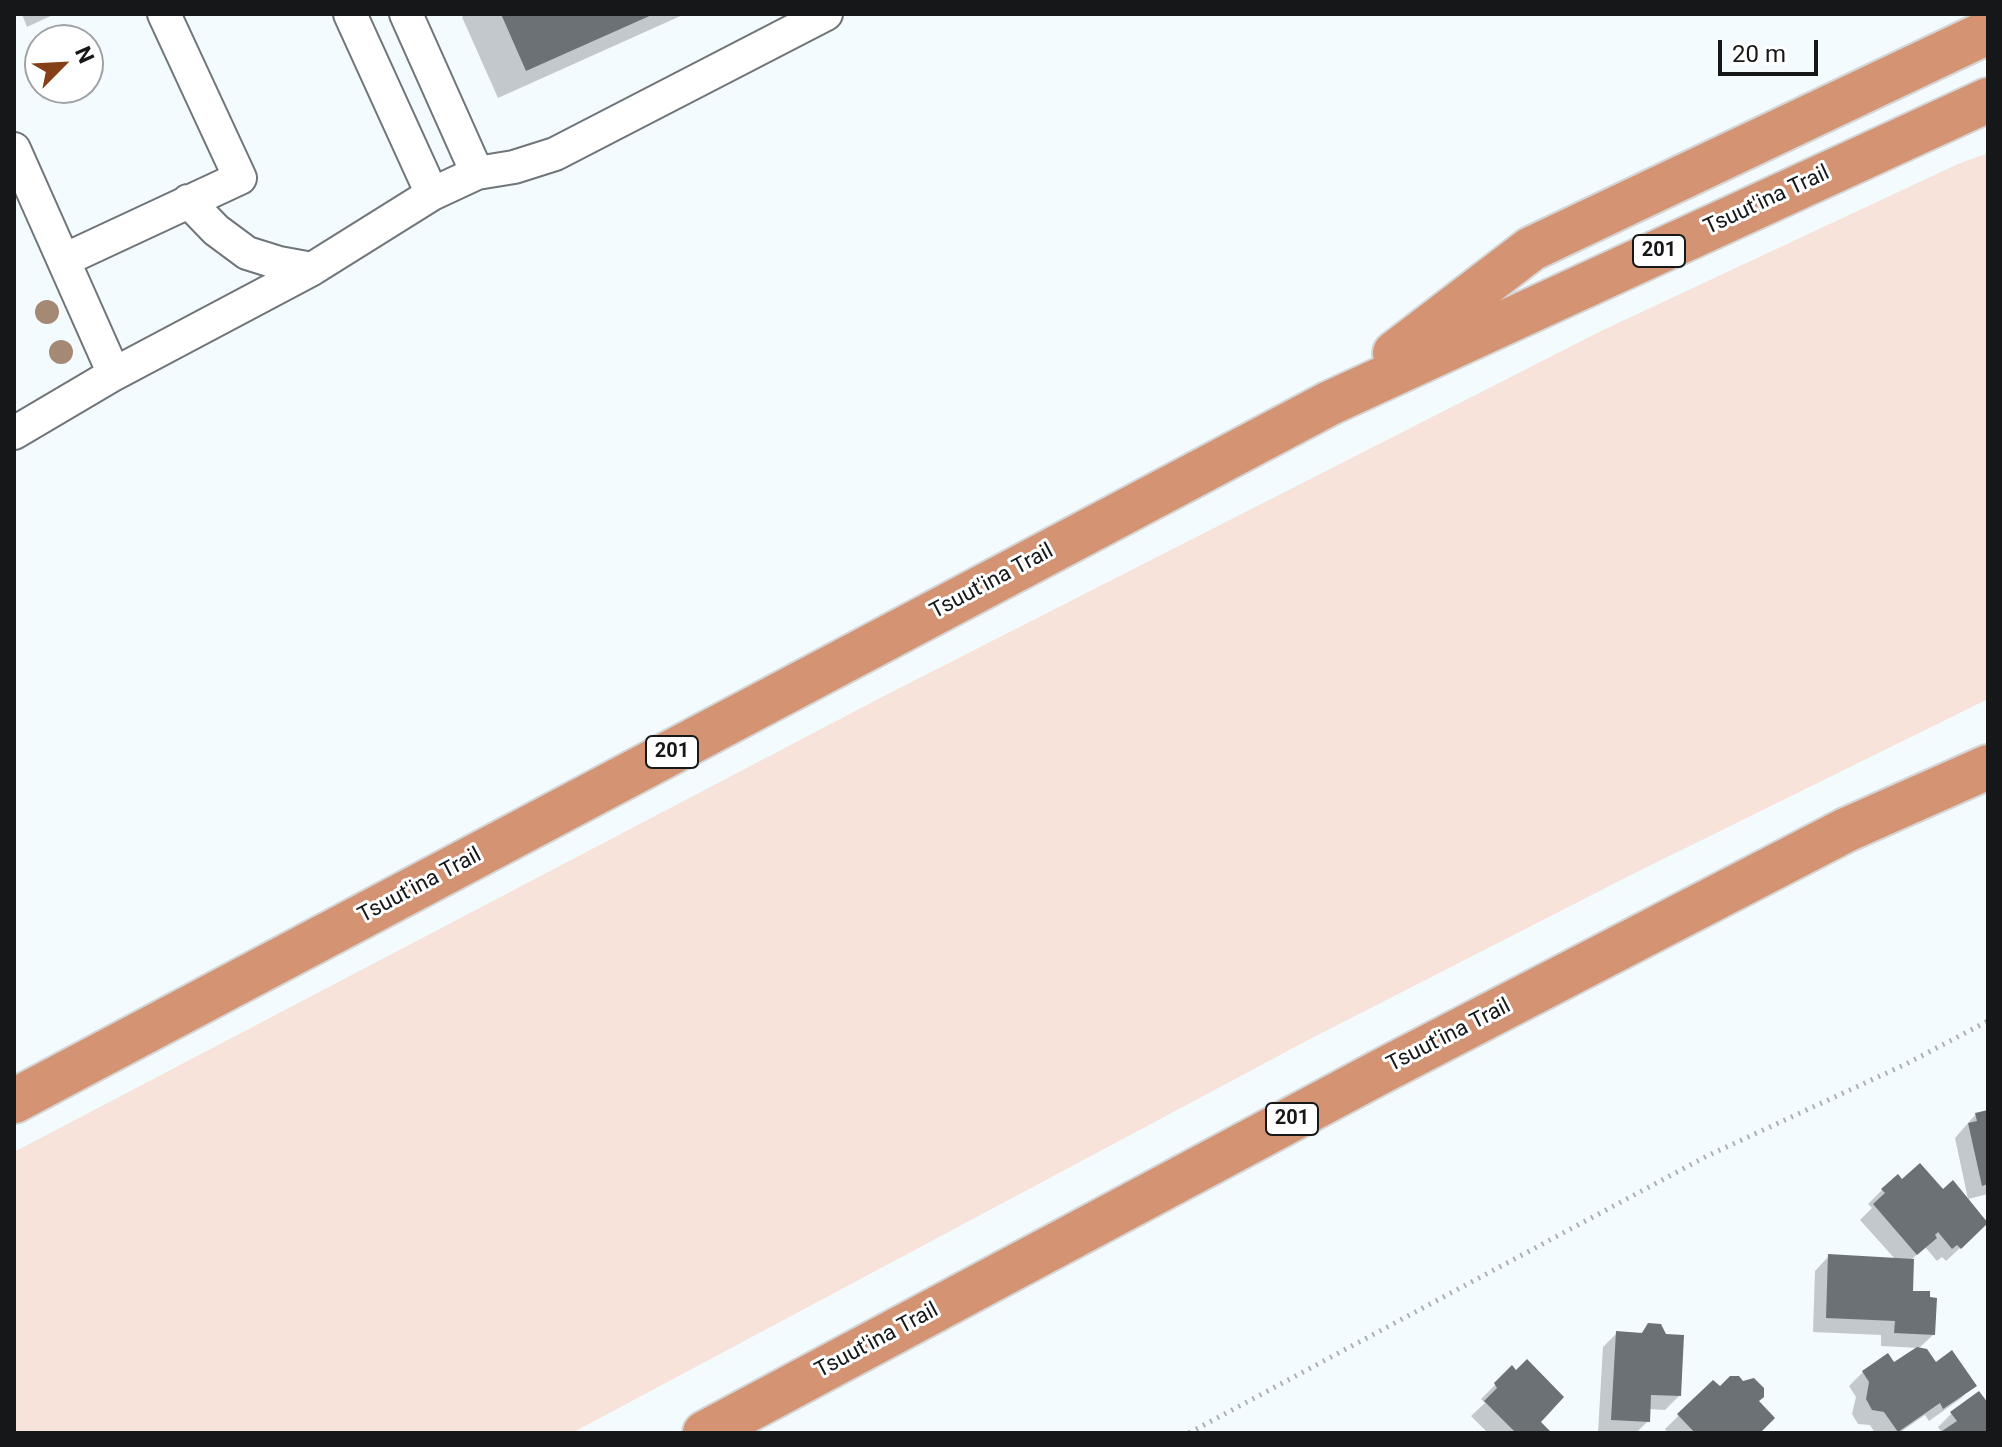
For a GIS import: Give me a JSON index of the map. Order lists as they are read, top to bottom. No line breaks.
{"streets":{"highway":["Tsuut'ina Trail","201"]},"scale_bar":"20 m","north":"top right"}
